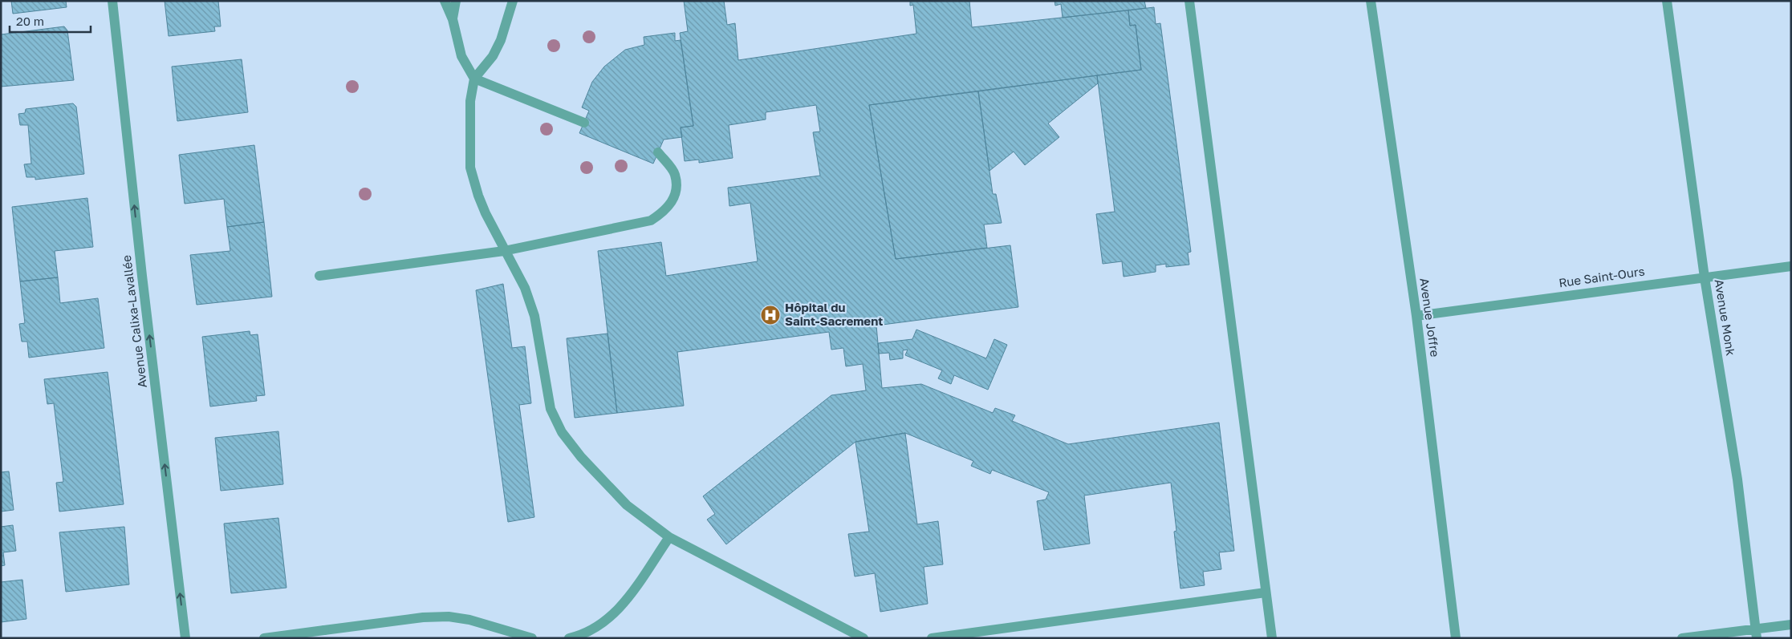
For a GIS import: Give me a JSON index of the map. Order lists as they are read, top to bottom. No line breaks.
{"streets":{"street":["Rue Saint-Ours","Avenue Joffre","Avenue Monk","Avenue Calixa-Lavallée"]},"crossings":[["Rue Saint-Ours","Avenue Joffre"],["Rue Saint-Ours","Avenue Monk"]],"one_way":["Avenue Calixa-Lavallée"],"places":{"hospital":["Hôpital du Saint-Sacrement"]},"scale_bar":"20 m"}
